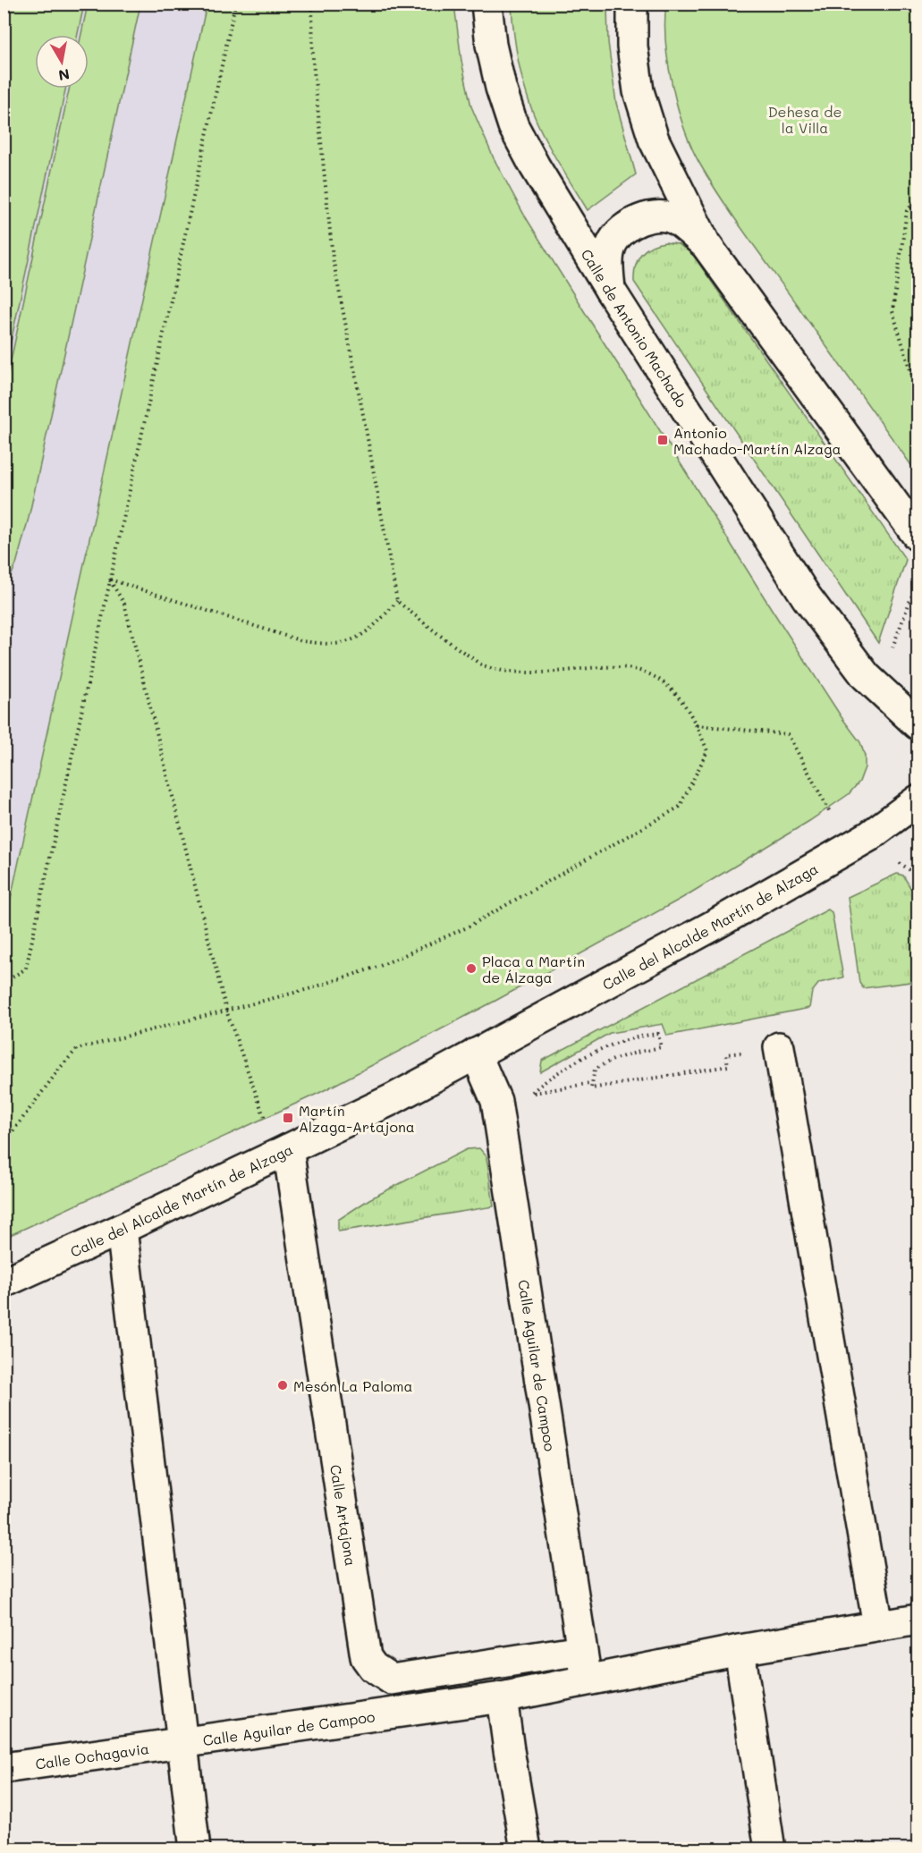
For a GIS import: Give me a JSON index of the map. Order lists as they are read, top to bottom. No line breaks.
{"streets":{"street":["Calle de Antonio Machado","Calle del Alcalde Martín de Alzaga","Calle Aguilar de Campoo","Calle Artajona","Calle Ochagavia"]},"crossings":[["Calle del Alcalde Martín de Alzaga","Calle Aguilar de Campoo"],["Calle del Alcalde Martín de Alzaga","Calle Artajona"],["Calle Aguilar de Campoo","Calle Artajona"],["Calle Aguilar de Campoo","Calle Ochagavia"]],"parks":["Dehesa de la Villa"],"places":{"transit":["Antonio Machado-Martín Alzaga","Martín Alzaga-Artajona"],"other":["Placa a Martín de Álzaga","Mesón La Paloma"]},"north":"bottom"}
